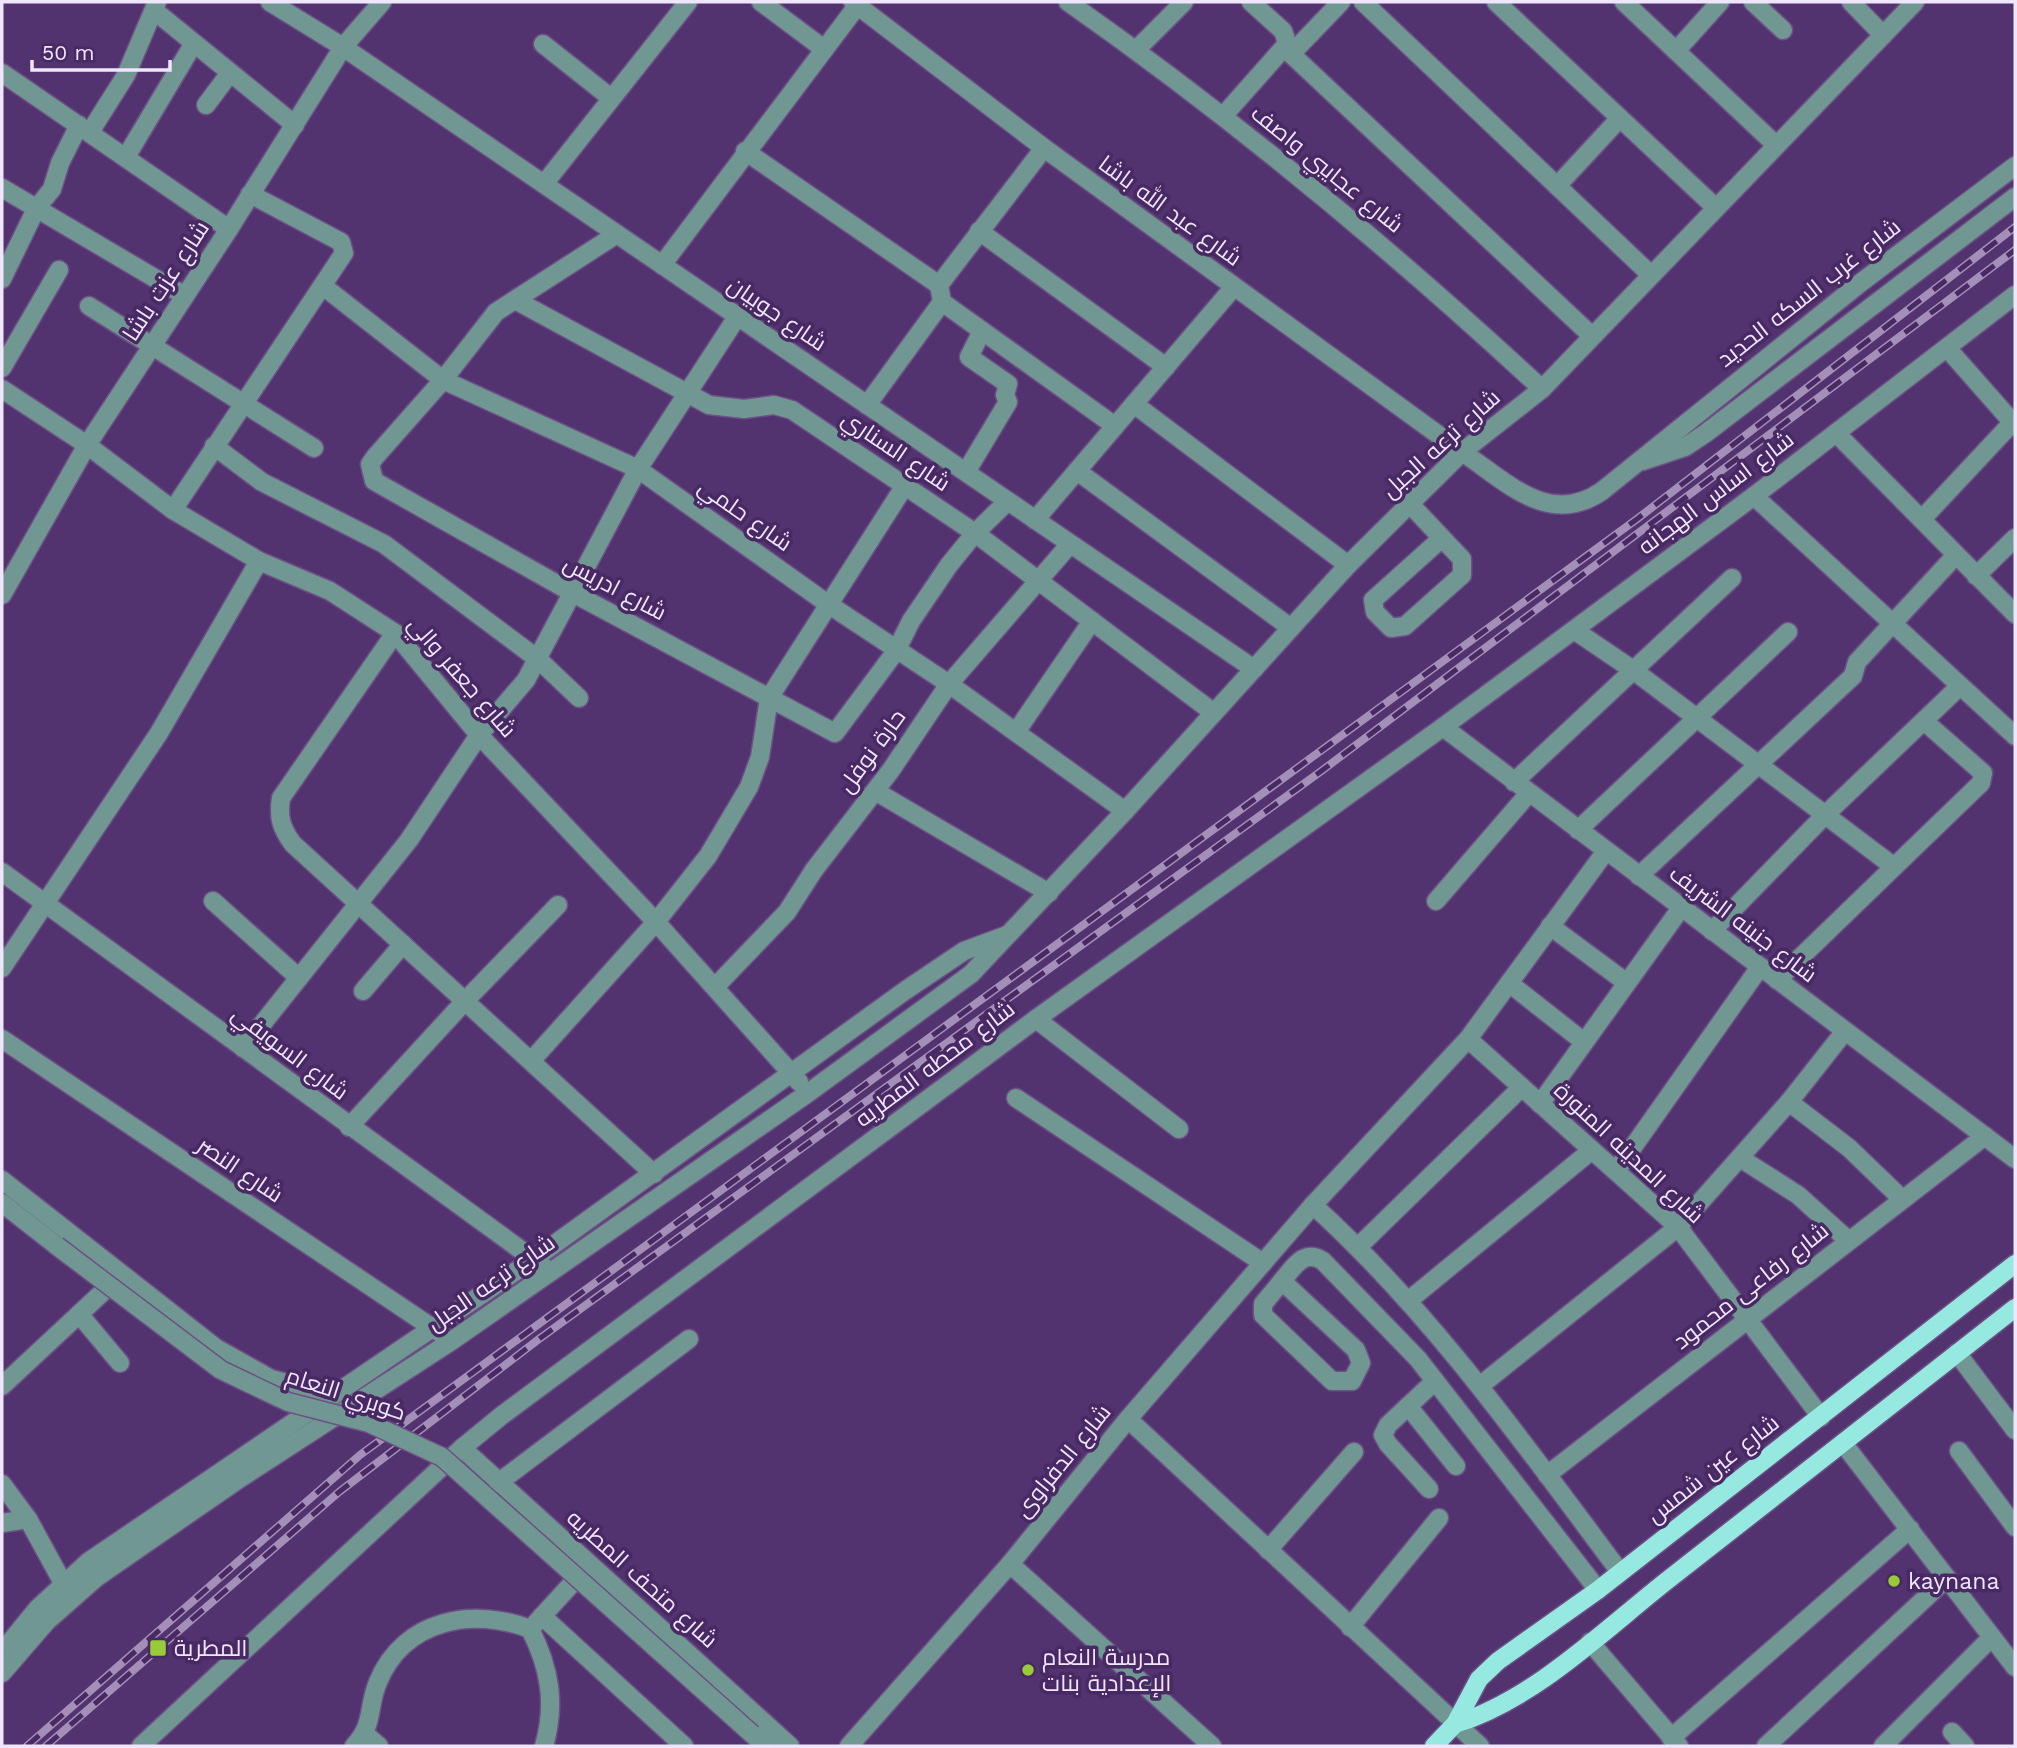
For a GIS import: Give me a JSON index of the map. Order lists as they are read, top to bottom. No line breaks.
{"streets":{"main road":["شارع عين شمس"],"street":["شارع عجايبي واصف","شارع عبد الله باشا","شارع عزت باشا","شارع غرب السكه الحديد","شارع جوبيان","شارع ترعه الجبل","شارع السناري","شارع اساس الهجانه","شارع حلمي","شارع ادريس","شارع جعفر والي","حارة نوفل","شارع جنينه الشريف","شارع السويفي","شارع محطه المطريه","شارع المدينه المنورة","شارع النصر","شارع رفاعى محمود","كوبري النعام","شارع الدفراوى","شارع متحف المطريه"]},"crossings":[["شارع عجايبي واصف","شارع ترعه الجبل"],["شارع عبد الله باشا","شارع غرب السكه الحديد"],["شارع عبد الله باشا","شارع ترعه الجبل"],["شارع عزت باشا","شارع جوبيان"],["شارع عزت باشا","شارع جعفر والي"],["شارع غرب السكه الحديد","شارع ترعه الجبل"],["شارع جوبيان","شارع ترعه الجبل"],["شارع جوبيان","حارة نوفل"],["شارع ترعه الجبل","شارع السناري"],["شارع ترعه الجبل","شارع حلمي"],["شارع ترعه الجبل","شارع جعفر والي"],["شارع ترعه الجبل","شارع السويفي"],["شارع ترعه الجبل","شارع النصر"],["شارع السناري","حارة نوفل"],["شارع اساس الهجانه","شارع جنينه الشريف"],["شارع اساس الهجانه","شارع محطه المطريه"],["شارع حلمي","شارع ادريس"],["شارع حلمي","حارة نوفل"],["شارع جعفر والي","حارة نوفل"],["شارع جنينه الشريف","شارع محطه المطريه"],["شارع جنينه الشريف","شارع رفاعى محمود"],["شارع جنينه الشريف","شارع الدفراوى"],["شارع محطه المطريه","شارع متحف المطريه"],["شارع المدينه المنورة","شارع رفاعى محمود"],["شارع المدينه المنورة","شارع الدفراوى"],["شارع المدينه المنورة","شارع عين شمس"]],"places":{"other":["kaynana","مدرسة النعام الإعدادية بنات"],"transit":["المطرية"]},"scale_bar":"50 m"}
